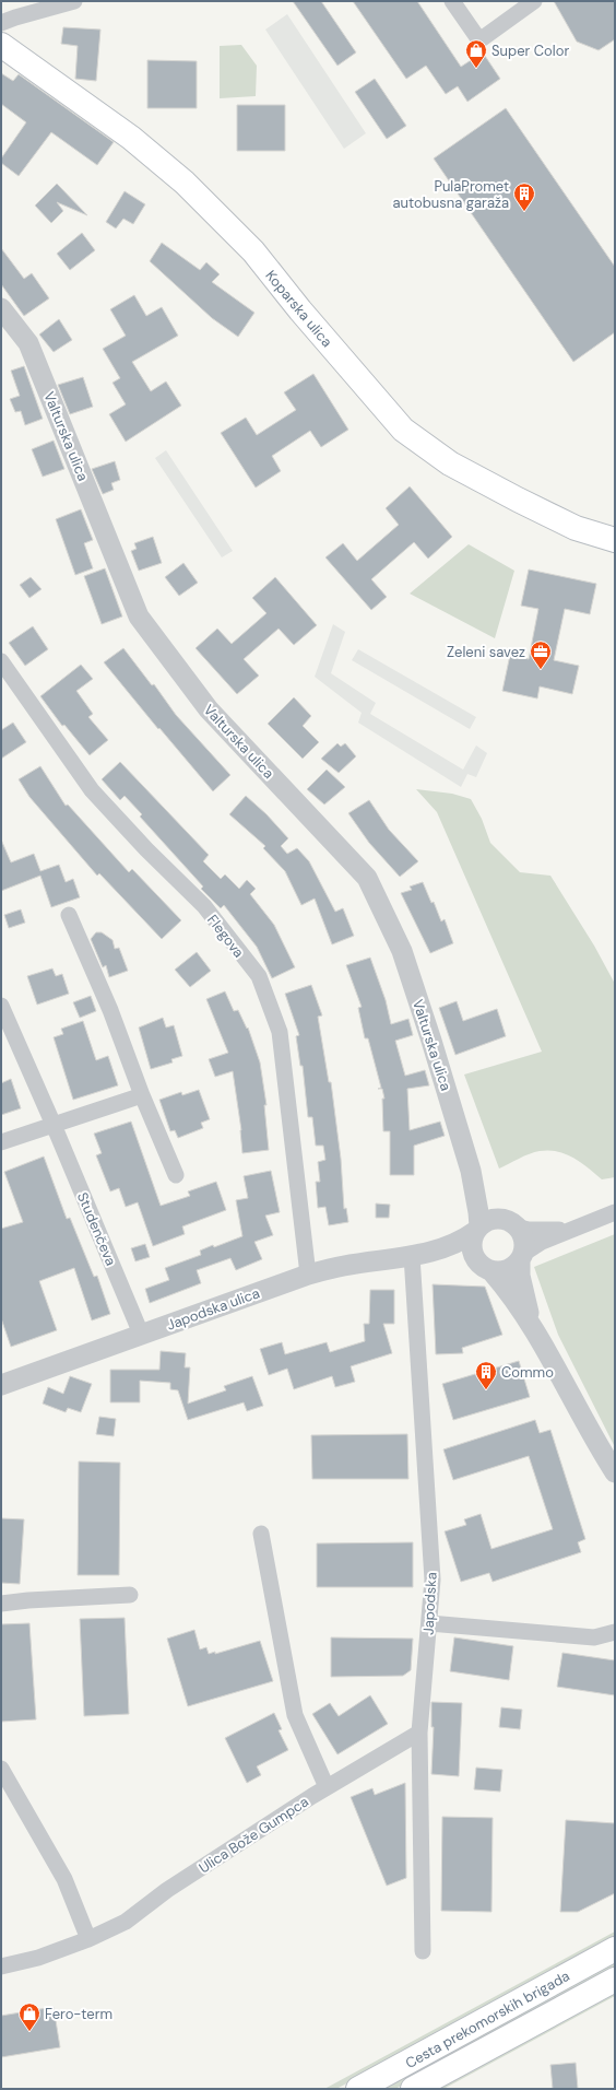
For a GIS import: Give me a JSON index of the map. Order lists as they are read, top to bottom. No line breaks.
{"streets":{"main road":["Koparska ulica","Cesta prekomorskih brigada"],"street":["Valturska ulica","Flegova","Studenčeva","Japodska ulica","Japodska","Ulica Bože Gumpca"]},"crossings":[["Valturska ulica","Japodska ulica"],["Flegova","Japodska ulica"],["Studenčeva","Japodska ulica"],["Japodska ulica","Japodska"],["Japodska","Ulica Bože Gumpca"]],"places":{"shop":["Super Color","Fero-term"],"building":["PulaPromet autobusna garaža","Commo"],"office":["Zeleni savez"]}}
